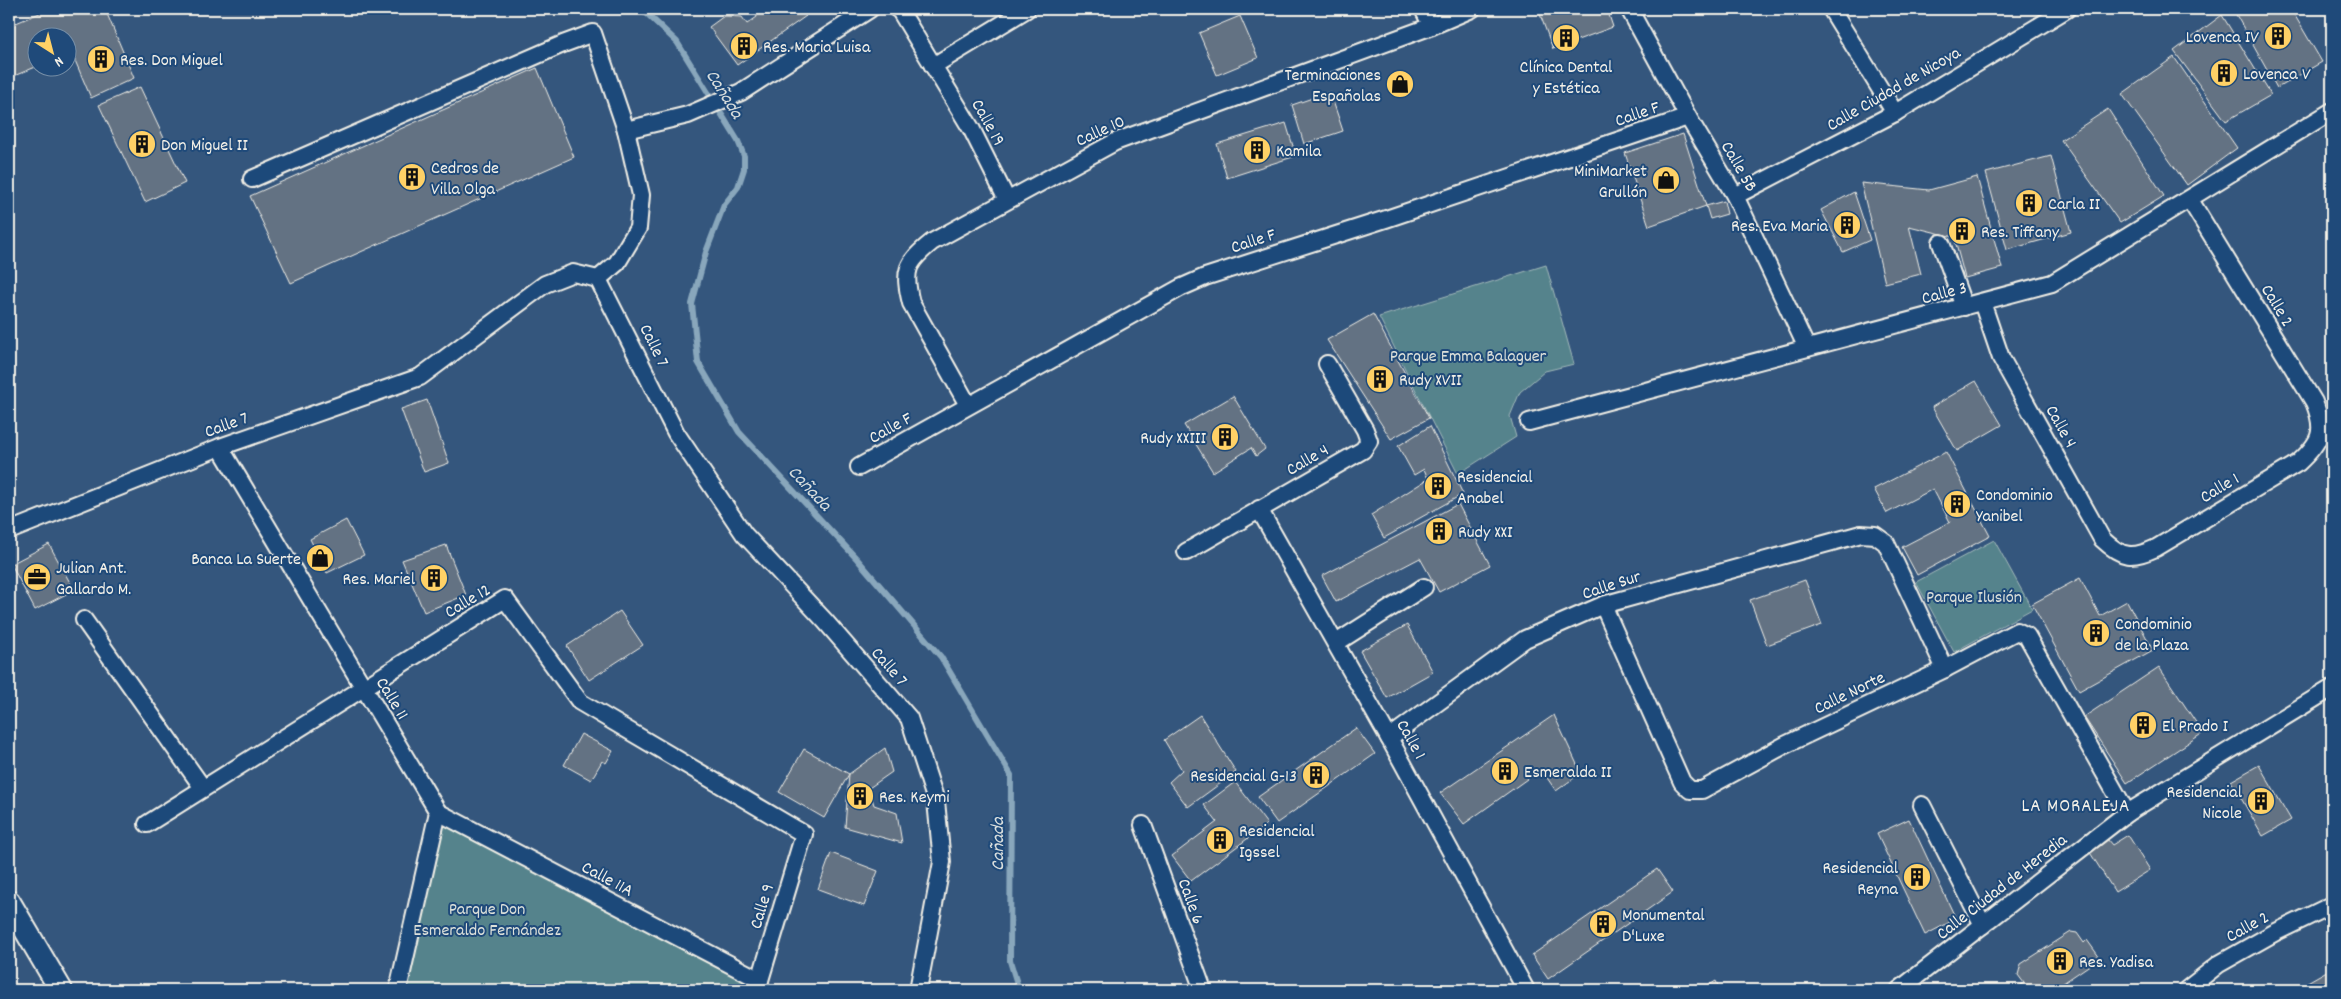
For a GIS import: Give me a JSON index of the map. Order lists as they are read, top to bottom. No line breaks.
{"streets":{"street":["Calle Ciudad de Nicoya","Calle F","Calle 19","Calle 10","Calle 5B","Calle 3","Calle 2","Calle 7","Calle 4","Calle 1","Calle Sur","Calle 12","Calle Norte","Calle 11","Calle 11A","Calle Ciudad de Heredia","Calle 6","Calle 9"]},"crossings":[["Calle Ciudad de Nicoya","Calle 5B"],["Calle F","Calle 10"],["Calle F","Calle 5B"],["Calle 19","Calle 10"],["Calle 5B","Calle 3"],["Calle 3","Calle 2"],["Calle 3","Calle 4"],["Calle 2","Calle 1"],["Calle 7","Calle 11"],["Calle 4","Calle 1"],["Calle 1","Calle Sur"],["Calle Sur","Calle Norte"],["Calle 12","Calle 11"],["Calle 12","Calle 9"],["Calle Norte","Calle Ciudad de Heredia"],["Calle 11","Calle 11A"],["Calle 11A","Calle 9"]],"districts":["LA MORALEJA"],"water":["Cañada"],"parks":["Parque Emma Balaguer","Parque Ilusión","Parque Don Esmeraldo Fernández"],"places":{"building":["Lovenca IV","Clínica Dental y Estética","Res. Maria Luisa","Res. Don Miguel","Lovenca V","Don Miguel II","Kamila","Cedros de Villa Olga","Carla II","Res. Eva Maria","Res. Tiffany","Rudy XVII","Rudy XXIII","Residencial Anabel","Condominio Yanibel","Rudy XXI","Res. Mariel","Condominio de la Plaza","El Prado I","Esmeralda II","Residencial G-13","Res. Keymi","Residencial Nicole","Residencial Igssel","Residencial Reyna","Monumental D'Luxe","Res. Yadisa"],"shop":["Terminaciones Españolas","MiniMarket Grullón","Banca La Suerte"],"office":["Julian Ant. Gallardo M."]},"north":"bottom right"}
